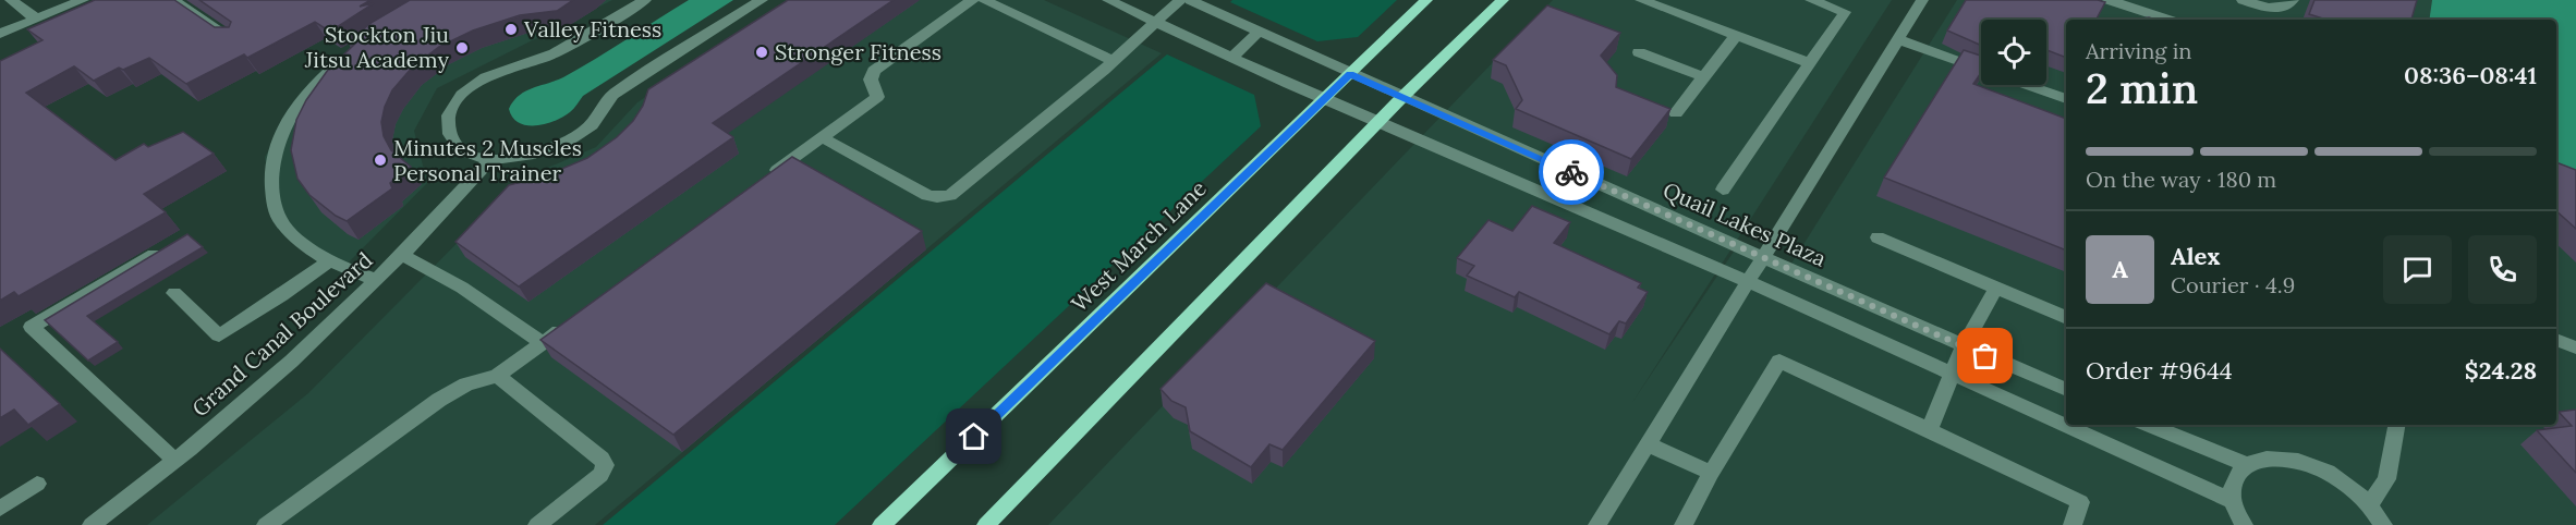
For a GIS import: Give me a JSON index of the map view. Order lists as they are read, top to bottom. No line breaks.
{"streets":{"main road":["West March Lane"],"street":["Quail Lakes Plaza","Grand Canal Boulevard"]},"crossings":[["Quail Lakes Plaza","West March Lane"]],"places":["Valley Fitness","Stockton Jiu Jitsu Academy","Stronger Fitness","Minutes 2 Muscles Personal Trainer"],"page":{"heading":["2 min","Arriving in","08:36–08:41"],"panel":["Alex","Courier · 4.9","Order #9644","$24.28"],"bar":"On the way · 180 m","round":"A"}}
